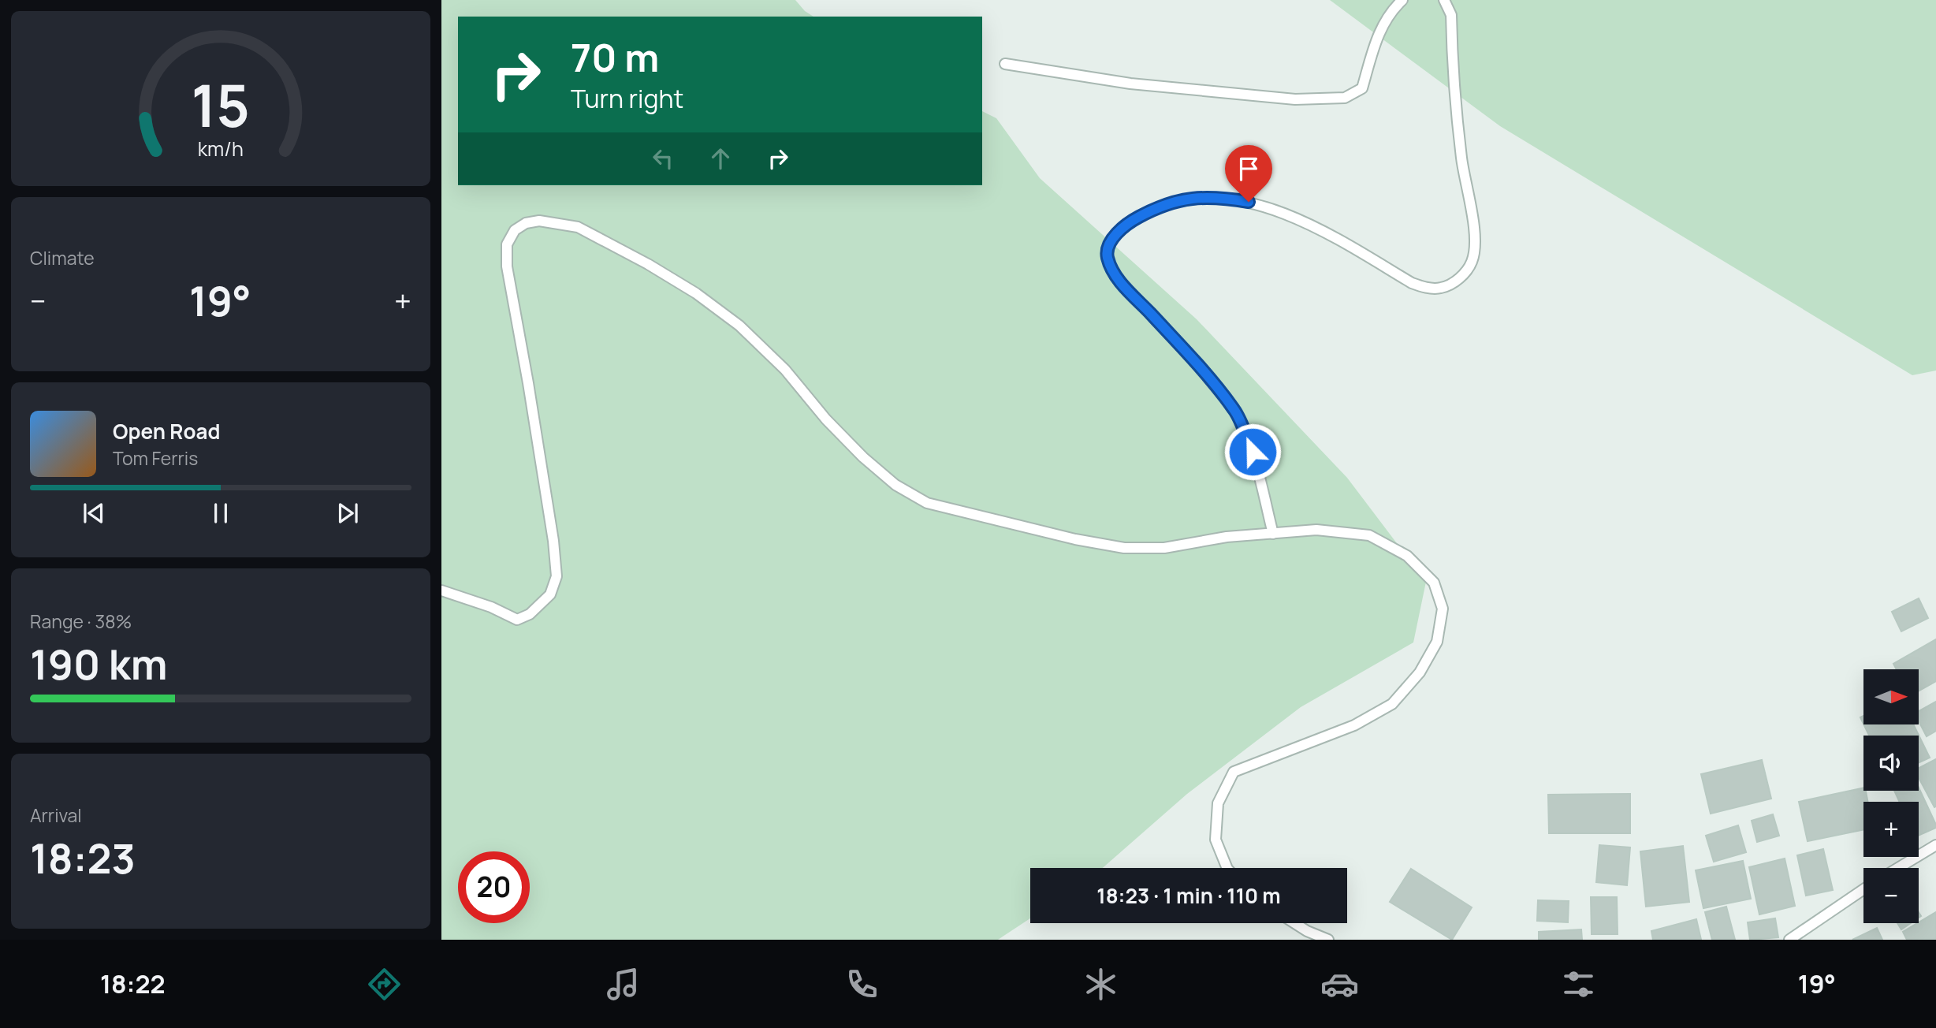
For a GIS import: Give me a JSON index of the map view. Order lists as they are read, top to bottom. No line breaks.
{"north":"right","page":{"turn":["70 m","Turn right"],"tile":["Climate",["Range · 38%","190 km"],["Arrival","18:23"]],"heat":["−","19°","+"],"song":["Open Road","Tom Ferris"],"map_buttons":["+","−"],"limit":"20","trip":"18:23 · 1 min · 110 m","tabs":["18:22","19°"],"gauge":["15","km/h"]}}
